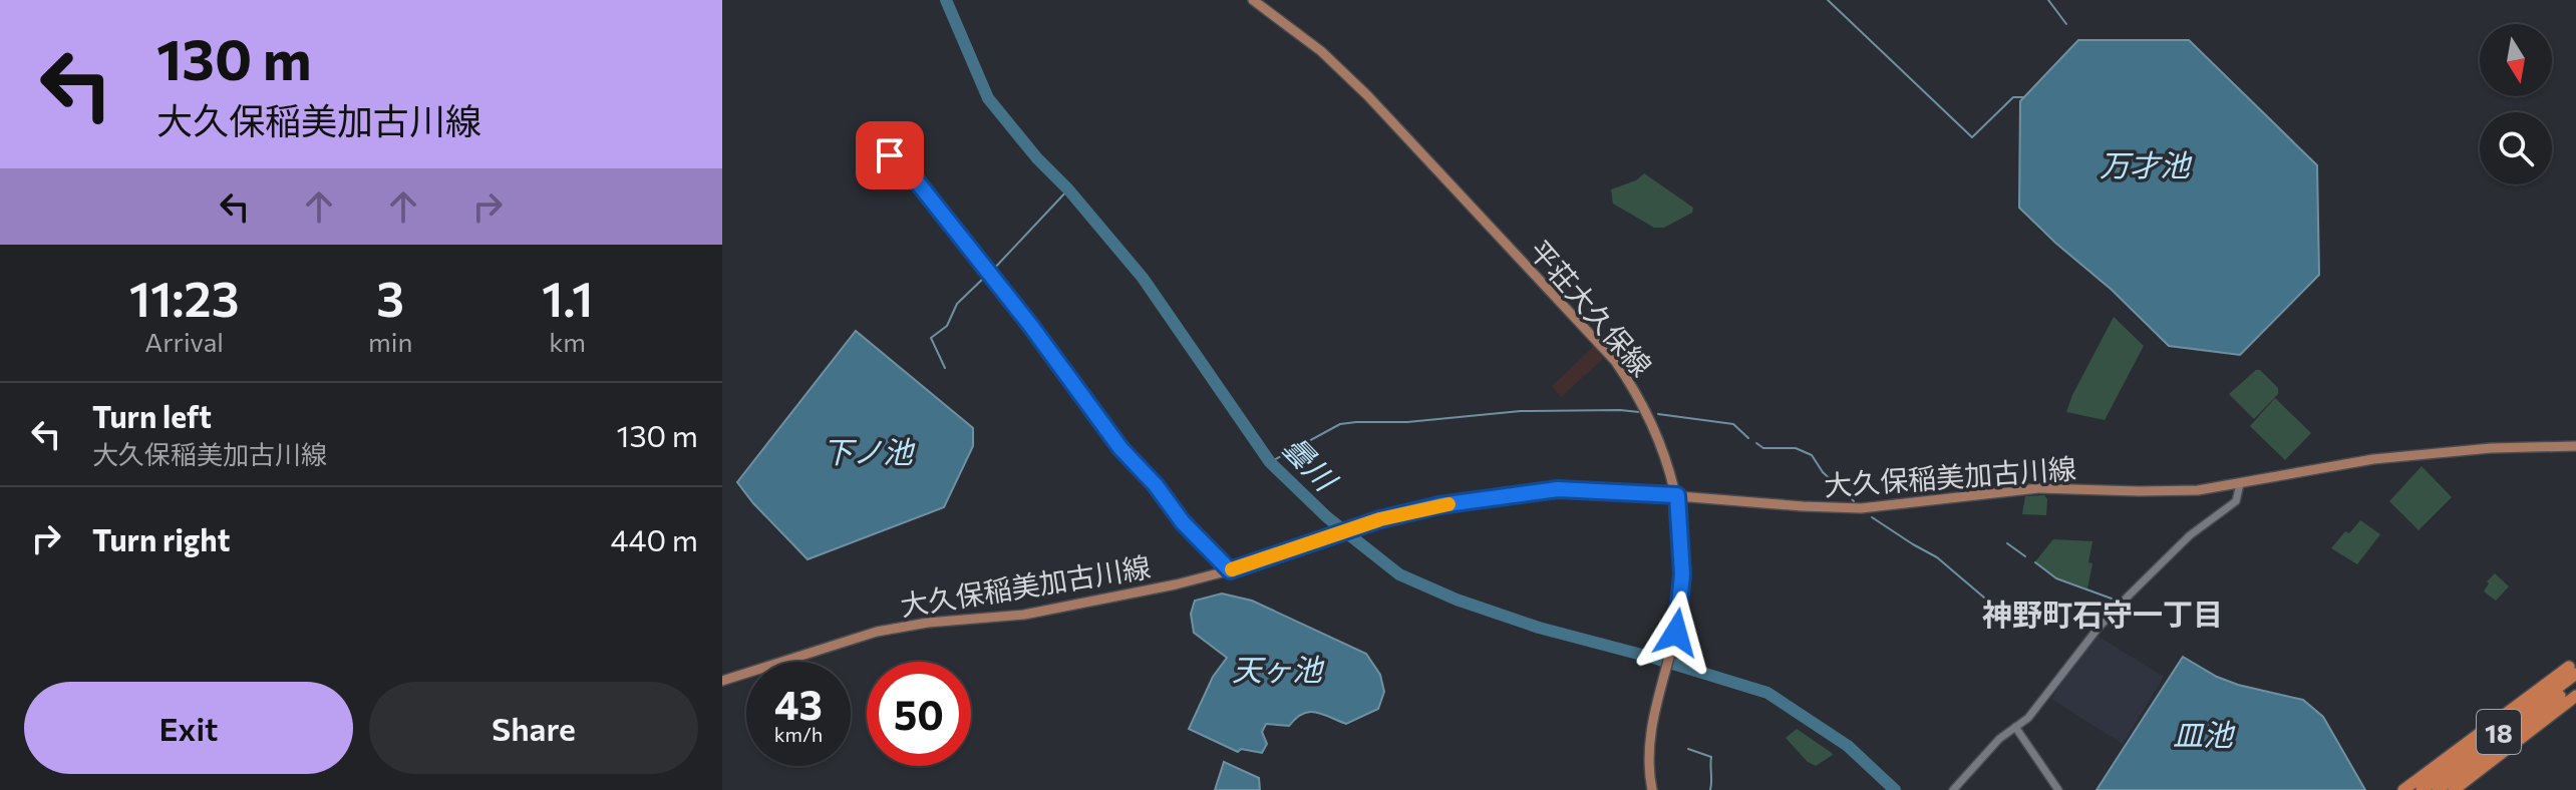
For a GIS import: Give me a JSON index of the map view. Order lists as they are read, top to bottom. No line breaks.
{"streets":{"highway":["18"],"main road":["平荘大久保線","大久保稲美加古川線"]},"crossings":[["平荘大久保線","大久保稲美加古川線"]],"districts":["神野町石守一丁目"],"water":["万才池","下ノ池","曇川","天ヶ池","皿池"],"north":"bottom","page":{"turn":["130 m","大久保稲美加古川線"],"eta":["11:23","Arrival","3","min","1.1","km"],"list":[{"name":"Turn left","note":"大久保稲美加古川線","value":"130 m"},{"name":"Turn right","value":"440 m"}],"speed":"43 km/h","limit":"50","buttons":["Exit","Share"]}}
